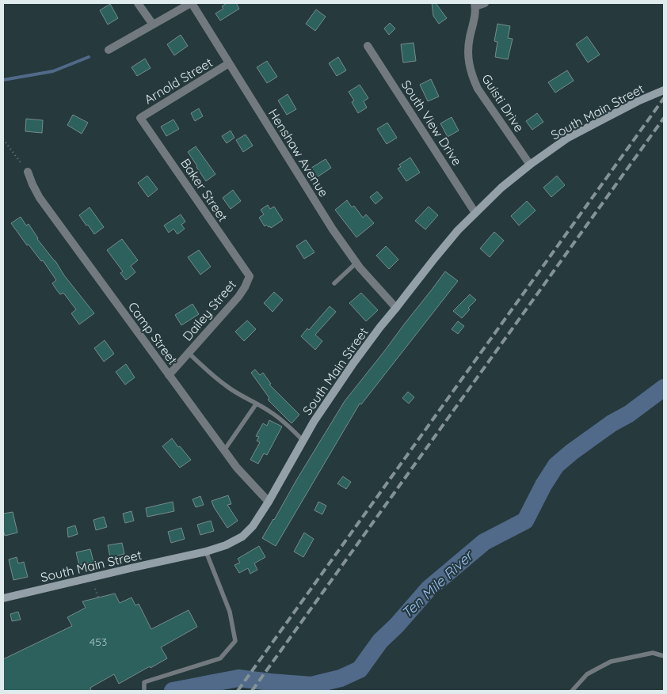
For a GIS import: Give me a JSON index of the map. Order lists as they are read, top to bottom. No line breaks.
{"streets":{"main road":["South Main Street"],"street":["Arnold Street","Guisti Drive","South View Drive","Henshaw Avenue","Baker Street","Dailey Street","Camp Street"]},"crossings":[["Arnold Street","Henshaw Avenue"],["Arnold Street","Baker Street"],["Guisti Drive","South Main Street"],["South Main Street","South View Drive"],["South Main Street","Henshaw Avenue"],["South Main Street","Camp Street"],["Baker Street","Dailey Street"],["Dailey Street","Camp Street"]],"water":["Ten Mile River"],"house_numbers":["453"]}
